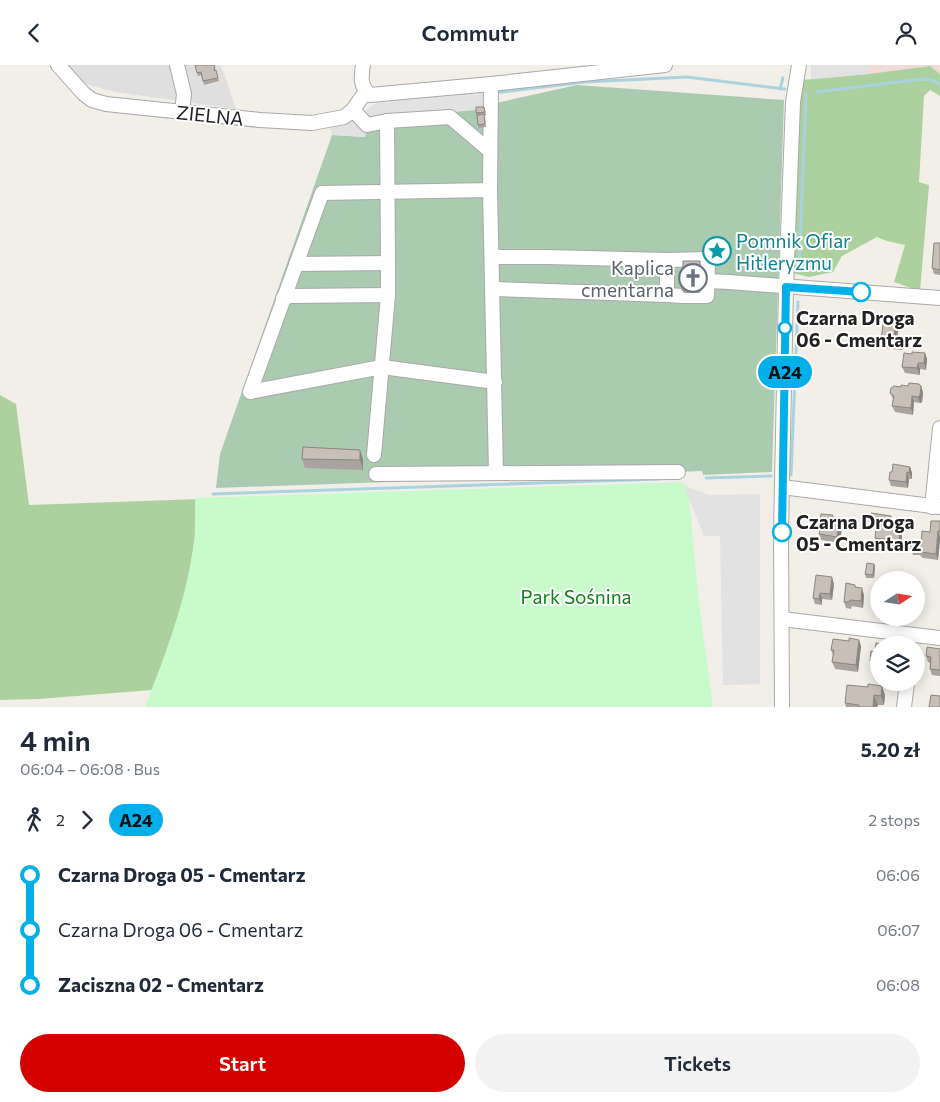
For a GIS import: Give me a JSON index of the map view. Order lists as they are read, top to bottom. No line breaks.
{"streets":{"street":["ZIELNA"]},"parks":["Park Sośnina"],"places":{"place":["Pomnik Ofiar Hitleryzmu"],"church":["Kaplica cmentarna"],"other":["Czarna Droga 06 - Cmentarz","Czarna Droga 05 - Cmentarz"]},"lines":["bus line A24"],"north":"right","page":{"header":"Commutr","on_map":"A24","heading":["4 min","06:04 – 06:08 · Bus","5.20 zł"],"legs":["2","A24","2 stops"],"list":[{"name":"Czarna Droga 05 - Cmentarz","value":"06:06"},{"name":"Czarna Droga 06 - Cmentarz","value":"06:07"},{"name":"Zaciszna 02 - Cmentarz","value":"06:08"}],"buttons":["Start","Tickets"]}}
